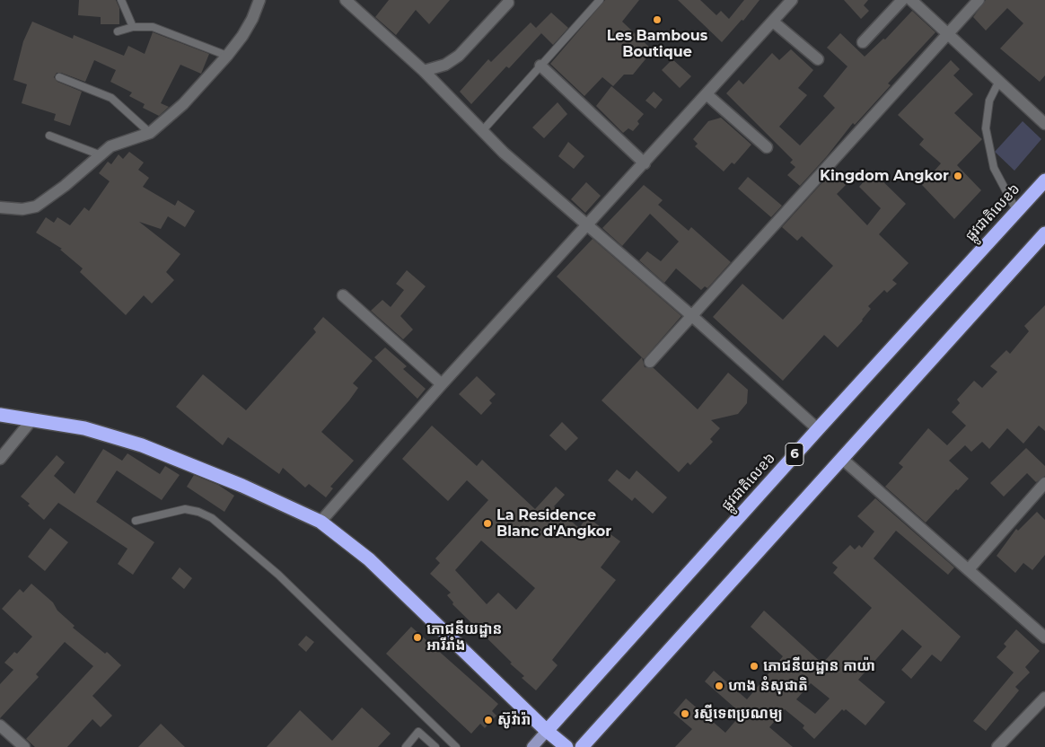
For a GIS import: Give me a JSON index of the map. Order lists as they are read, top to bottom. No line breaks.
{"streets":{"highway":["ផ្លូវជាតិលេខ៦","6"]},"places":["Les Bambous Boutique","Kingdom Angkor","La Residence Blanc d'Angkor","ភោជនីយដ្ឋាន អារីរាំង","ភោជនីយដ្ឋាន កាយ៉ា","ហាង នំសុជាតិ","រស្មីទេពប្រណម្យ","ស៊ូវ៉ារ៉ា"]}
